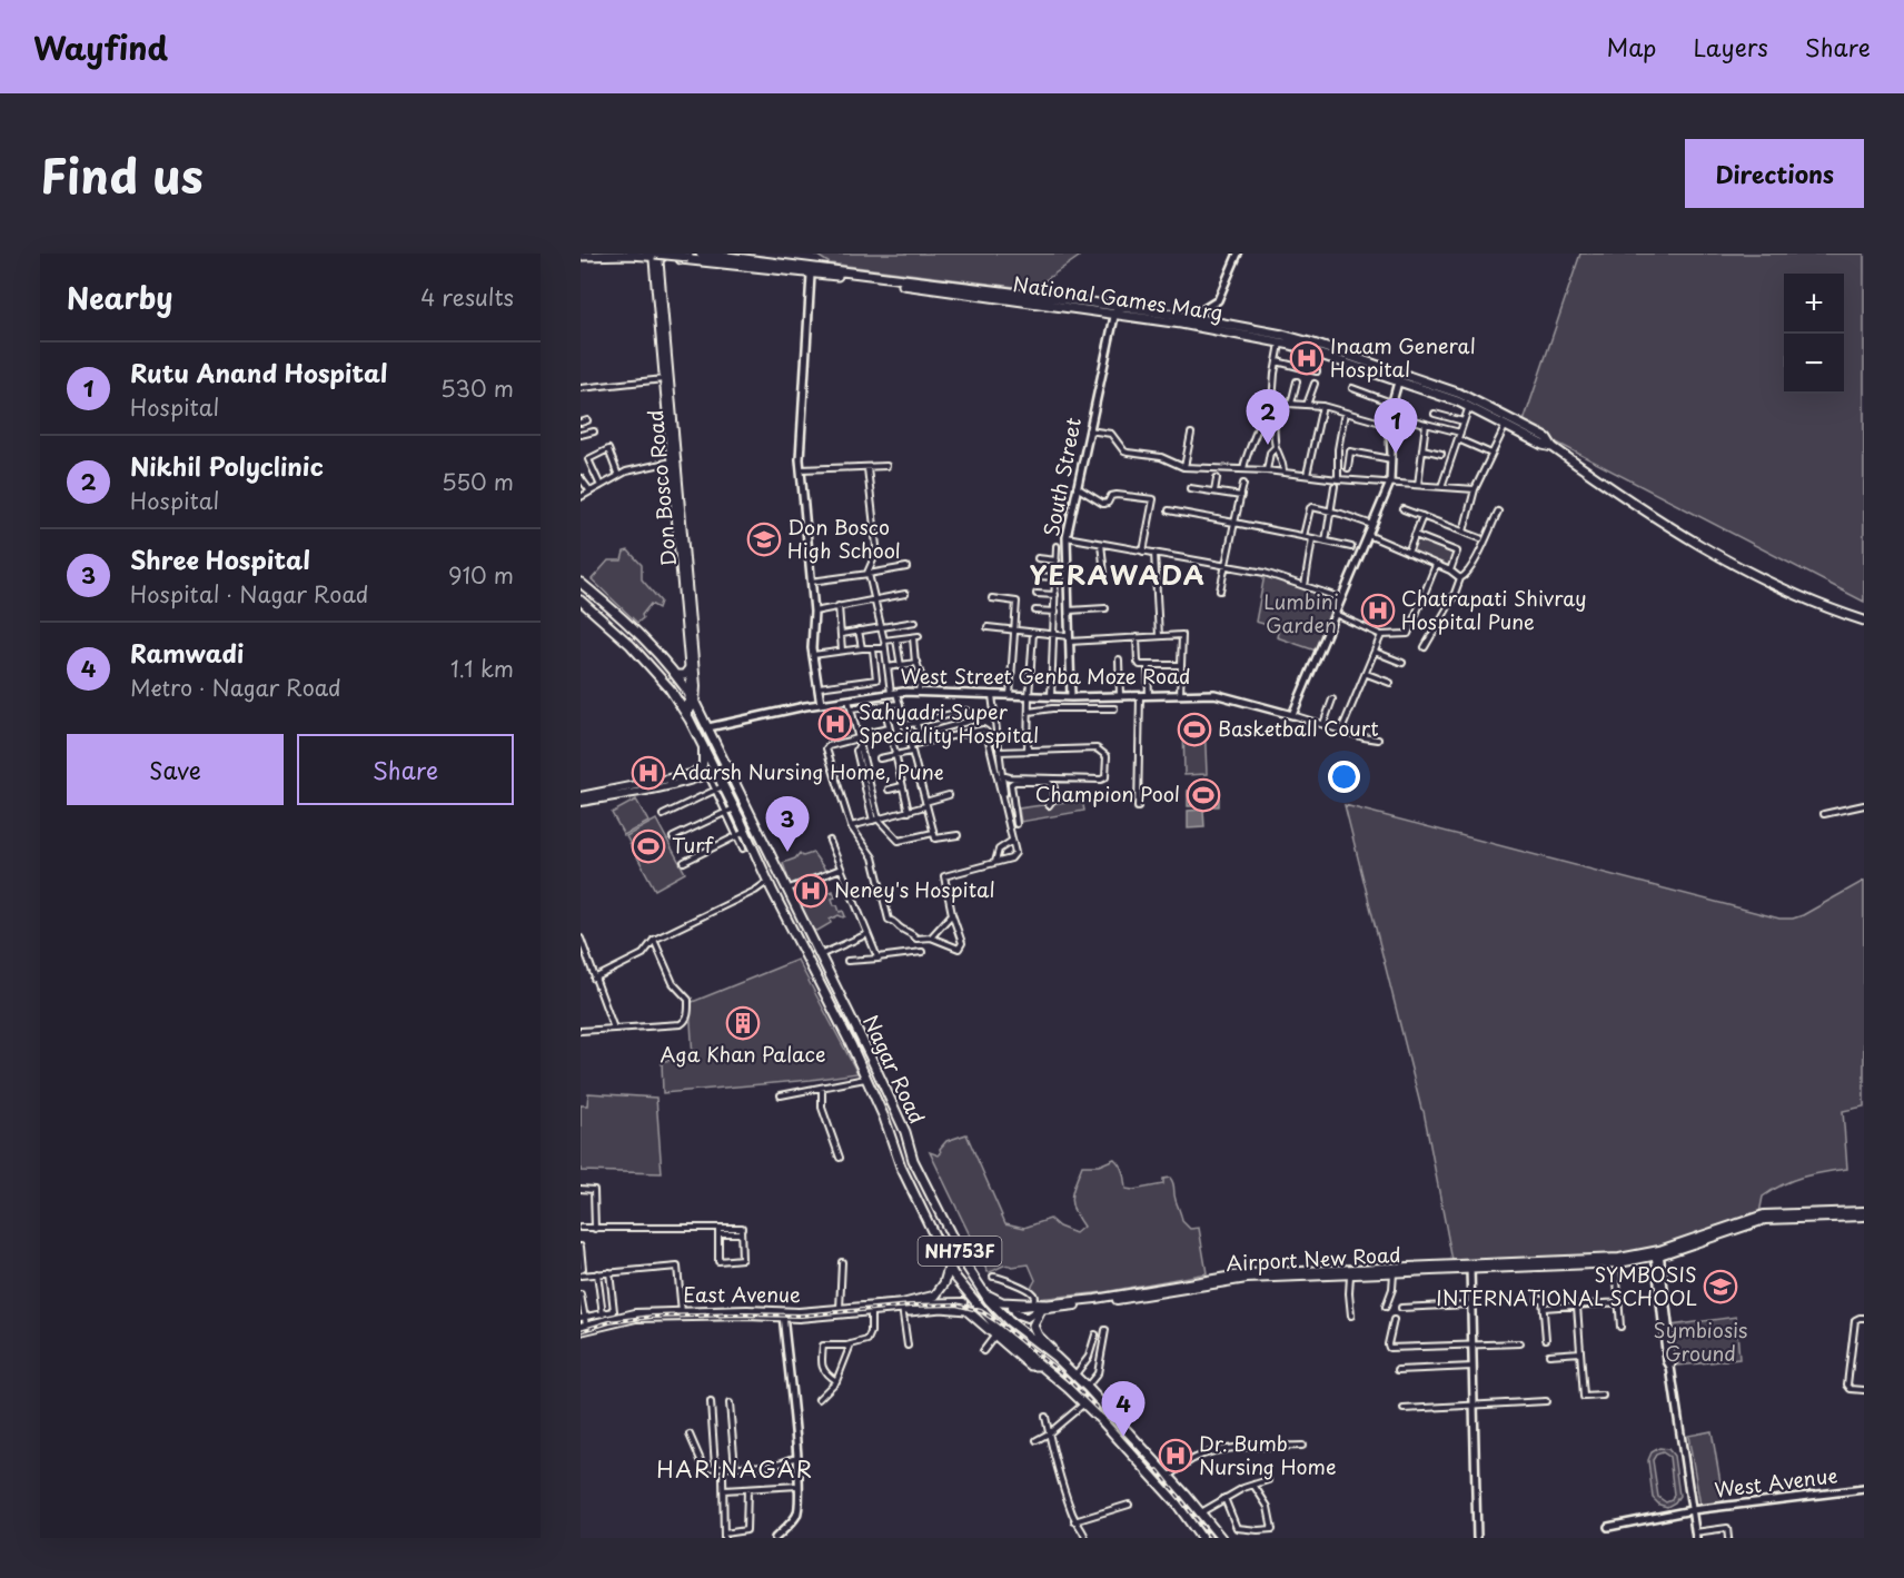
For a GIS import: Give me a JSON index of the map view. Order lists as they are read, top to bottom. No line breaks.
{"streets":{"main road":["National Games Marg","Don Bosco Road","Nagar Road","NH753F","Airport New Road","East Avenue"],"street":["South Street","West Street Genba Moze Road","West Avenue"]},"crossings":[["National Games Marg","South Street"],["National Games Marg","Don Bosco Road"],["South Street","West Street Genba Moze Road"],["Don Bosco Road","Nagar Road"],["West Street Genba Moze Road","Nagar Road"]],"districts":["YERAWADA","HARINAGAR"],"parks":["Lumbini Garden","Symbiosis Ground"],"places":{"hospital":["Inaam General Hospital","Chatrapati Shivray Hospital Pune","Sahyadri Super Speciality Hospital","Adarsh Nursing Home, Pune","Neney's Hospital","Dr. Bumb Nursing Home"],"school or university":["Don Bosco High School","SYMBOSIS INTERNATIONAL SCHOOL"],"sports":["Basketball Court","Champion Pool","Turf"],"building":["Aga Khan Palace"]},"page":{"header":"Wayfind","nav":["Map","Layers","Share"],"title":"Find us","buttons":["Directions",["Save","Share"]],"heading":["Nearby","4 results"],"map_buttons":["+","−"],"list":[{"mark":"1","name":"Rutu Anand Hospital","note":"Hospital","value":"530 m"},{"mark":"2","name":"Nikhil Polyclinic","note":"Hospital","value":"550 m"},{"mark":"3","name":"Shree Hospital","note":"Hospital · Nagar Road","value":"910 m"},{"mark":"4","name":"Ramwadi","note":"Metro · Nagar Road","value":"1.1 km"}],"pins":["2","1","3","4"]}}
